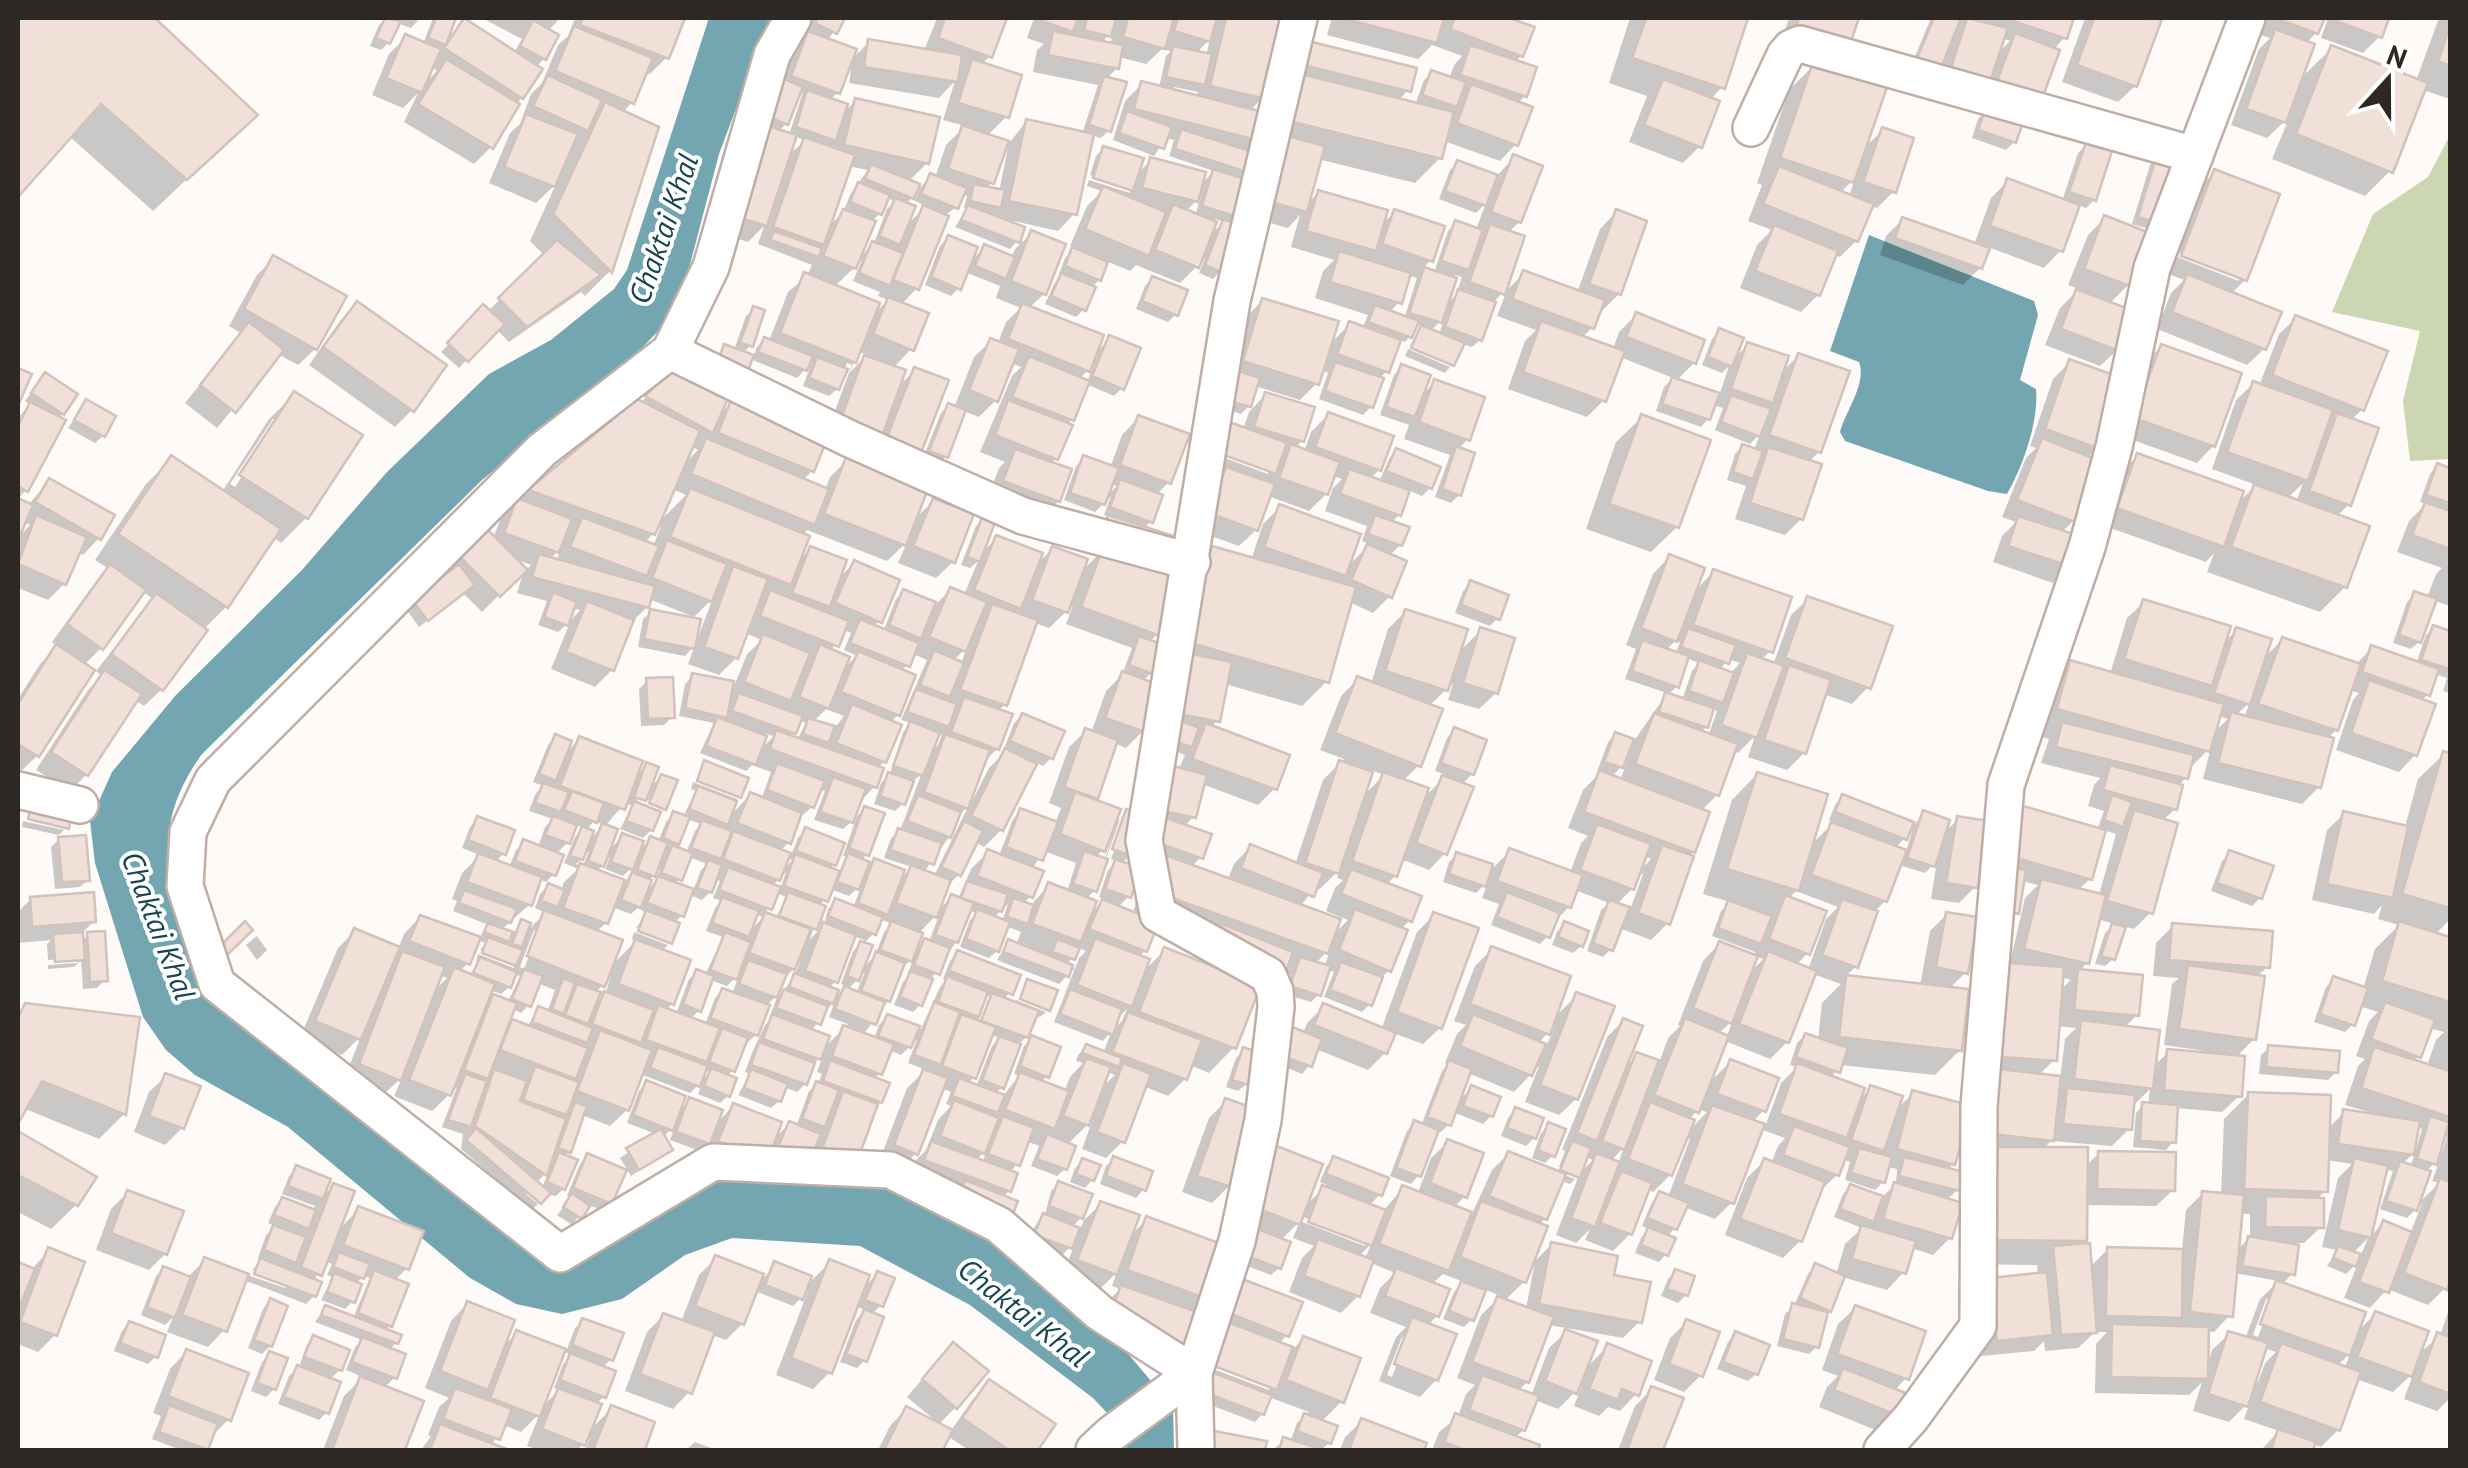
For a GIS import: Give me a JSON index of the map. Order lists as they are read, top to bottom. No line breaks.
{"water":["Chaktai Khal"],"north":"top"}
